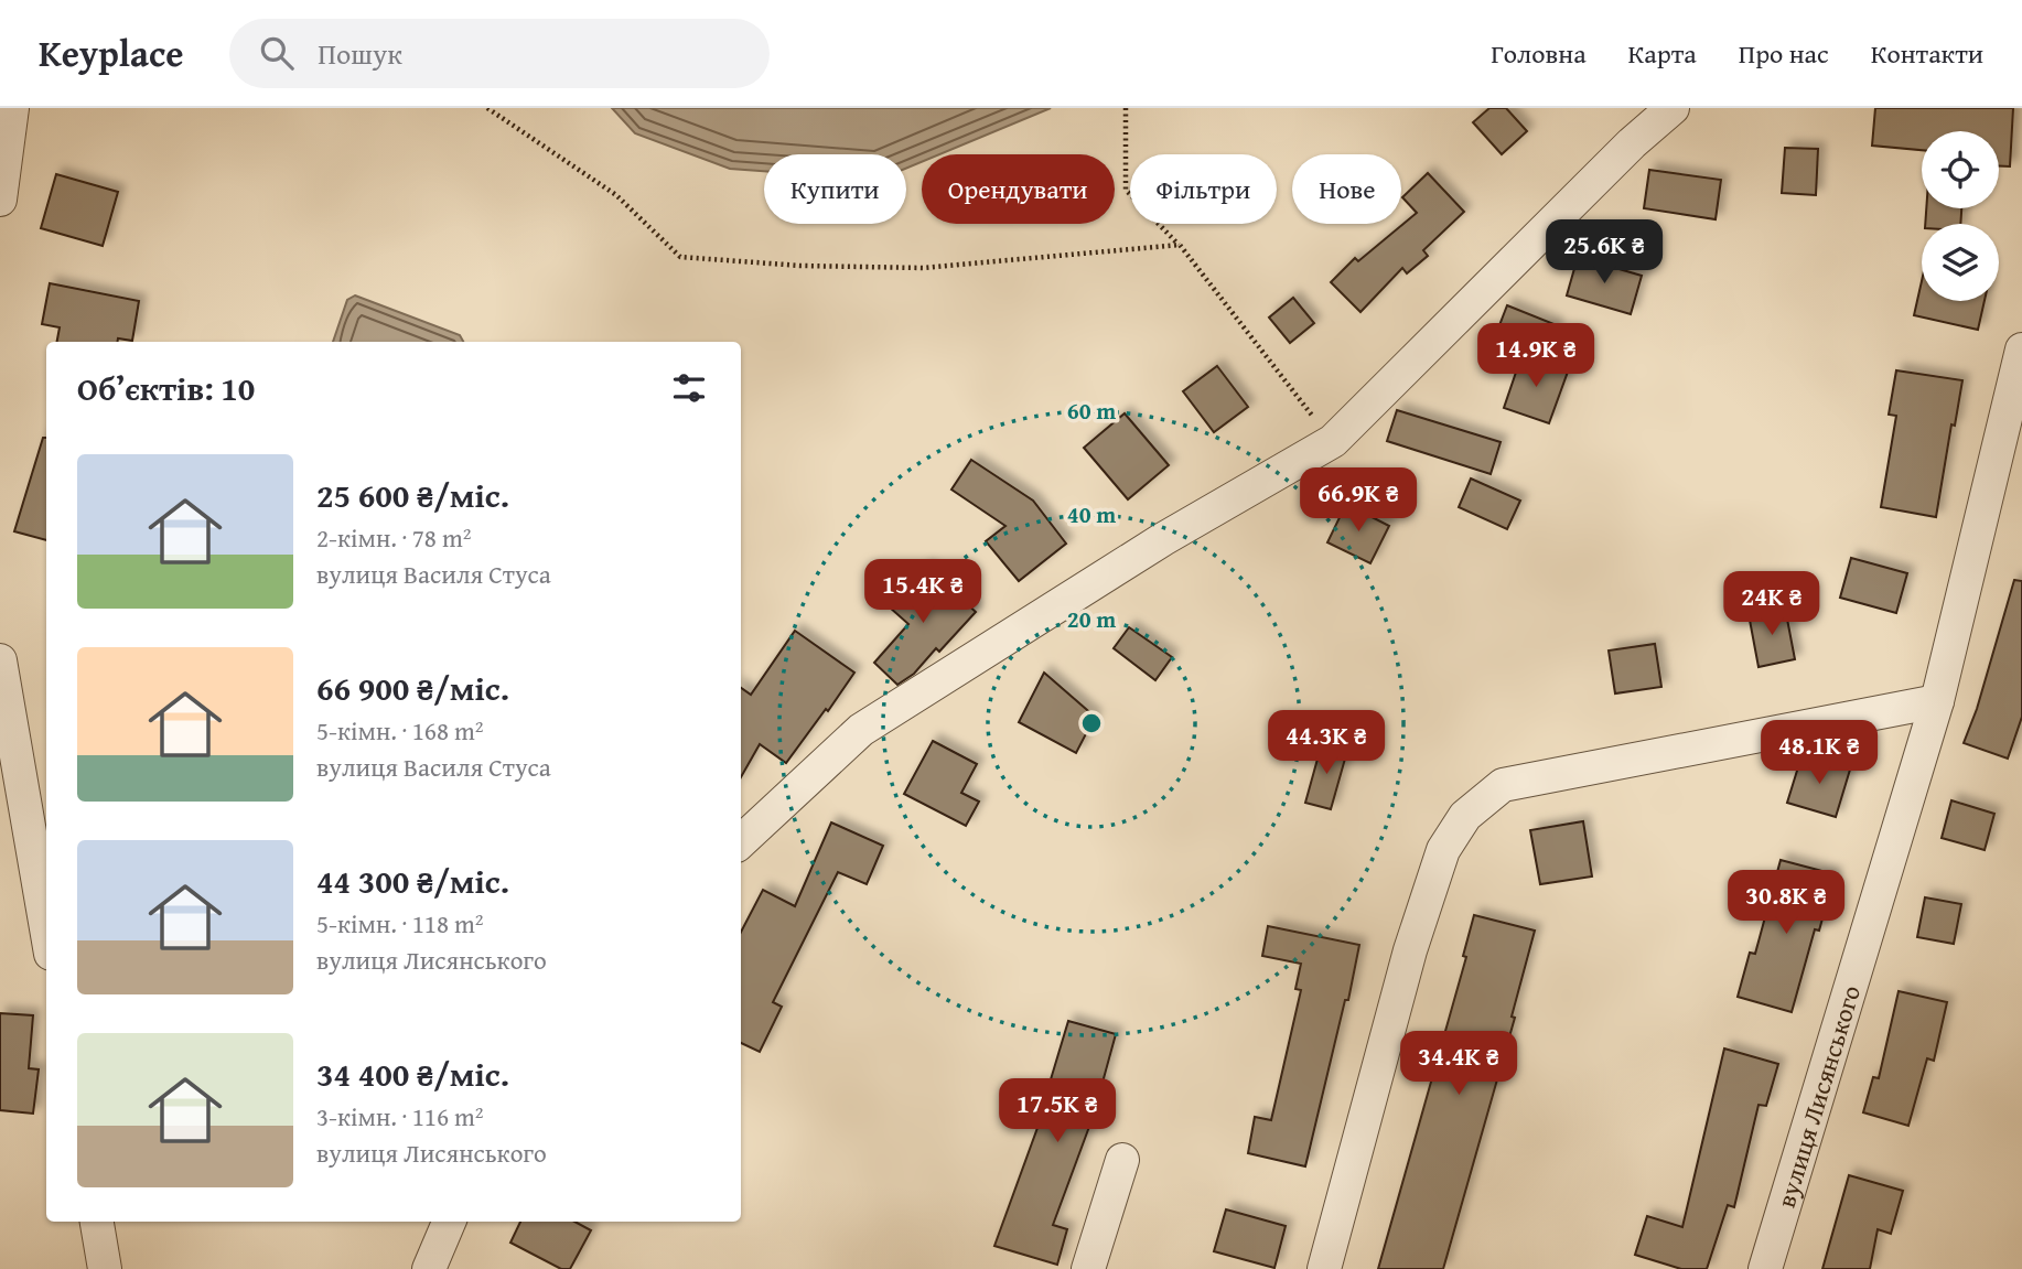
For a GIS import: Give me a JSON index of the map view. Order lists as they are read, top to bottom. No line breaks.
{"streets":{"street":["вулиця Лисянського"]},"page":{"header":"Keyplace","search":"Пошук","nav":["Головна","Карта","Про нас","Контакти"],"chip":["Купити","Орендувати","Фільтри","Нове"],"price":["25.6K ₴","14.9K ₴","66.9K ₴","15.4K ₴","24K ₴","44.3K ₴","48.1K ₴","30.8K ₴","34.4K ₴","17.5K ₴"],"heading":"Об’єктів: 10","list":[{"name":"25 600 ₴/міс.","note":"2-кімн. · 78 m² · вулиця Василя Стуса"},{"name":"66 900 ₴/міс.","note":"5-кімн. · 168 m² · вулиця Василя Стуса"},{"name":"44 300 ₴/міс.","note":"5-кімн. · 118 m² · вулиця Лисянського"},{"name":"34 400 ₴/міс.","note":"3-кімн. · 116 m² · вулиця Лисянського"}]},"rings":["60 m","40 m","20 m"]}
